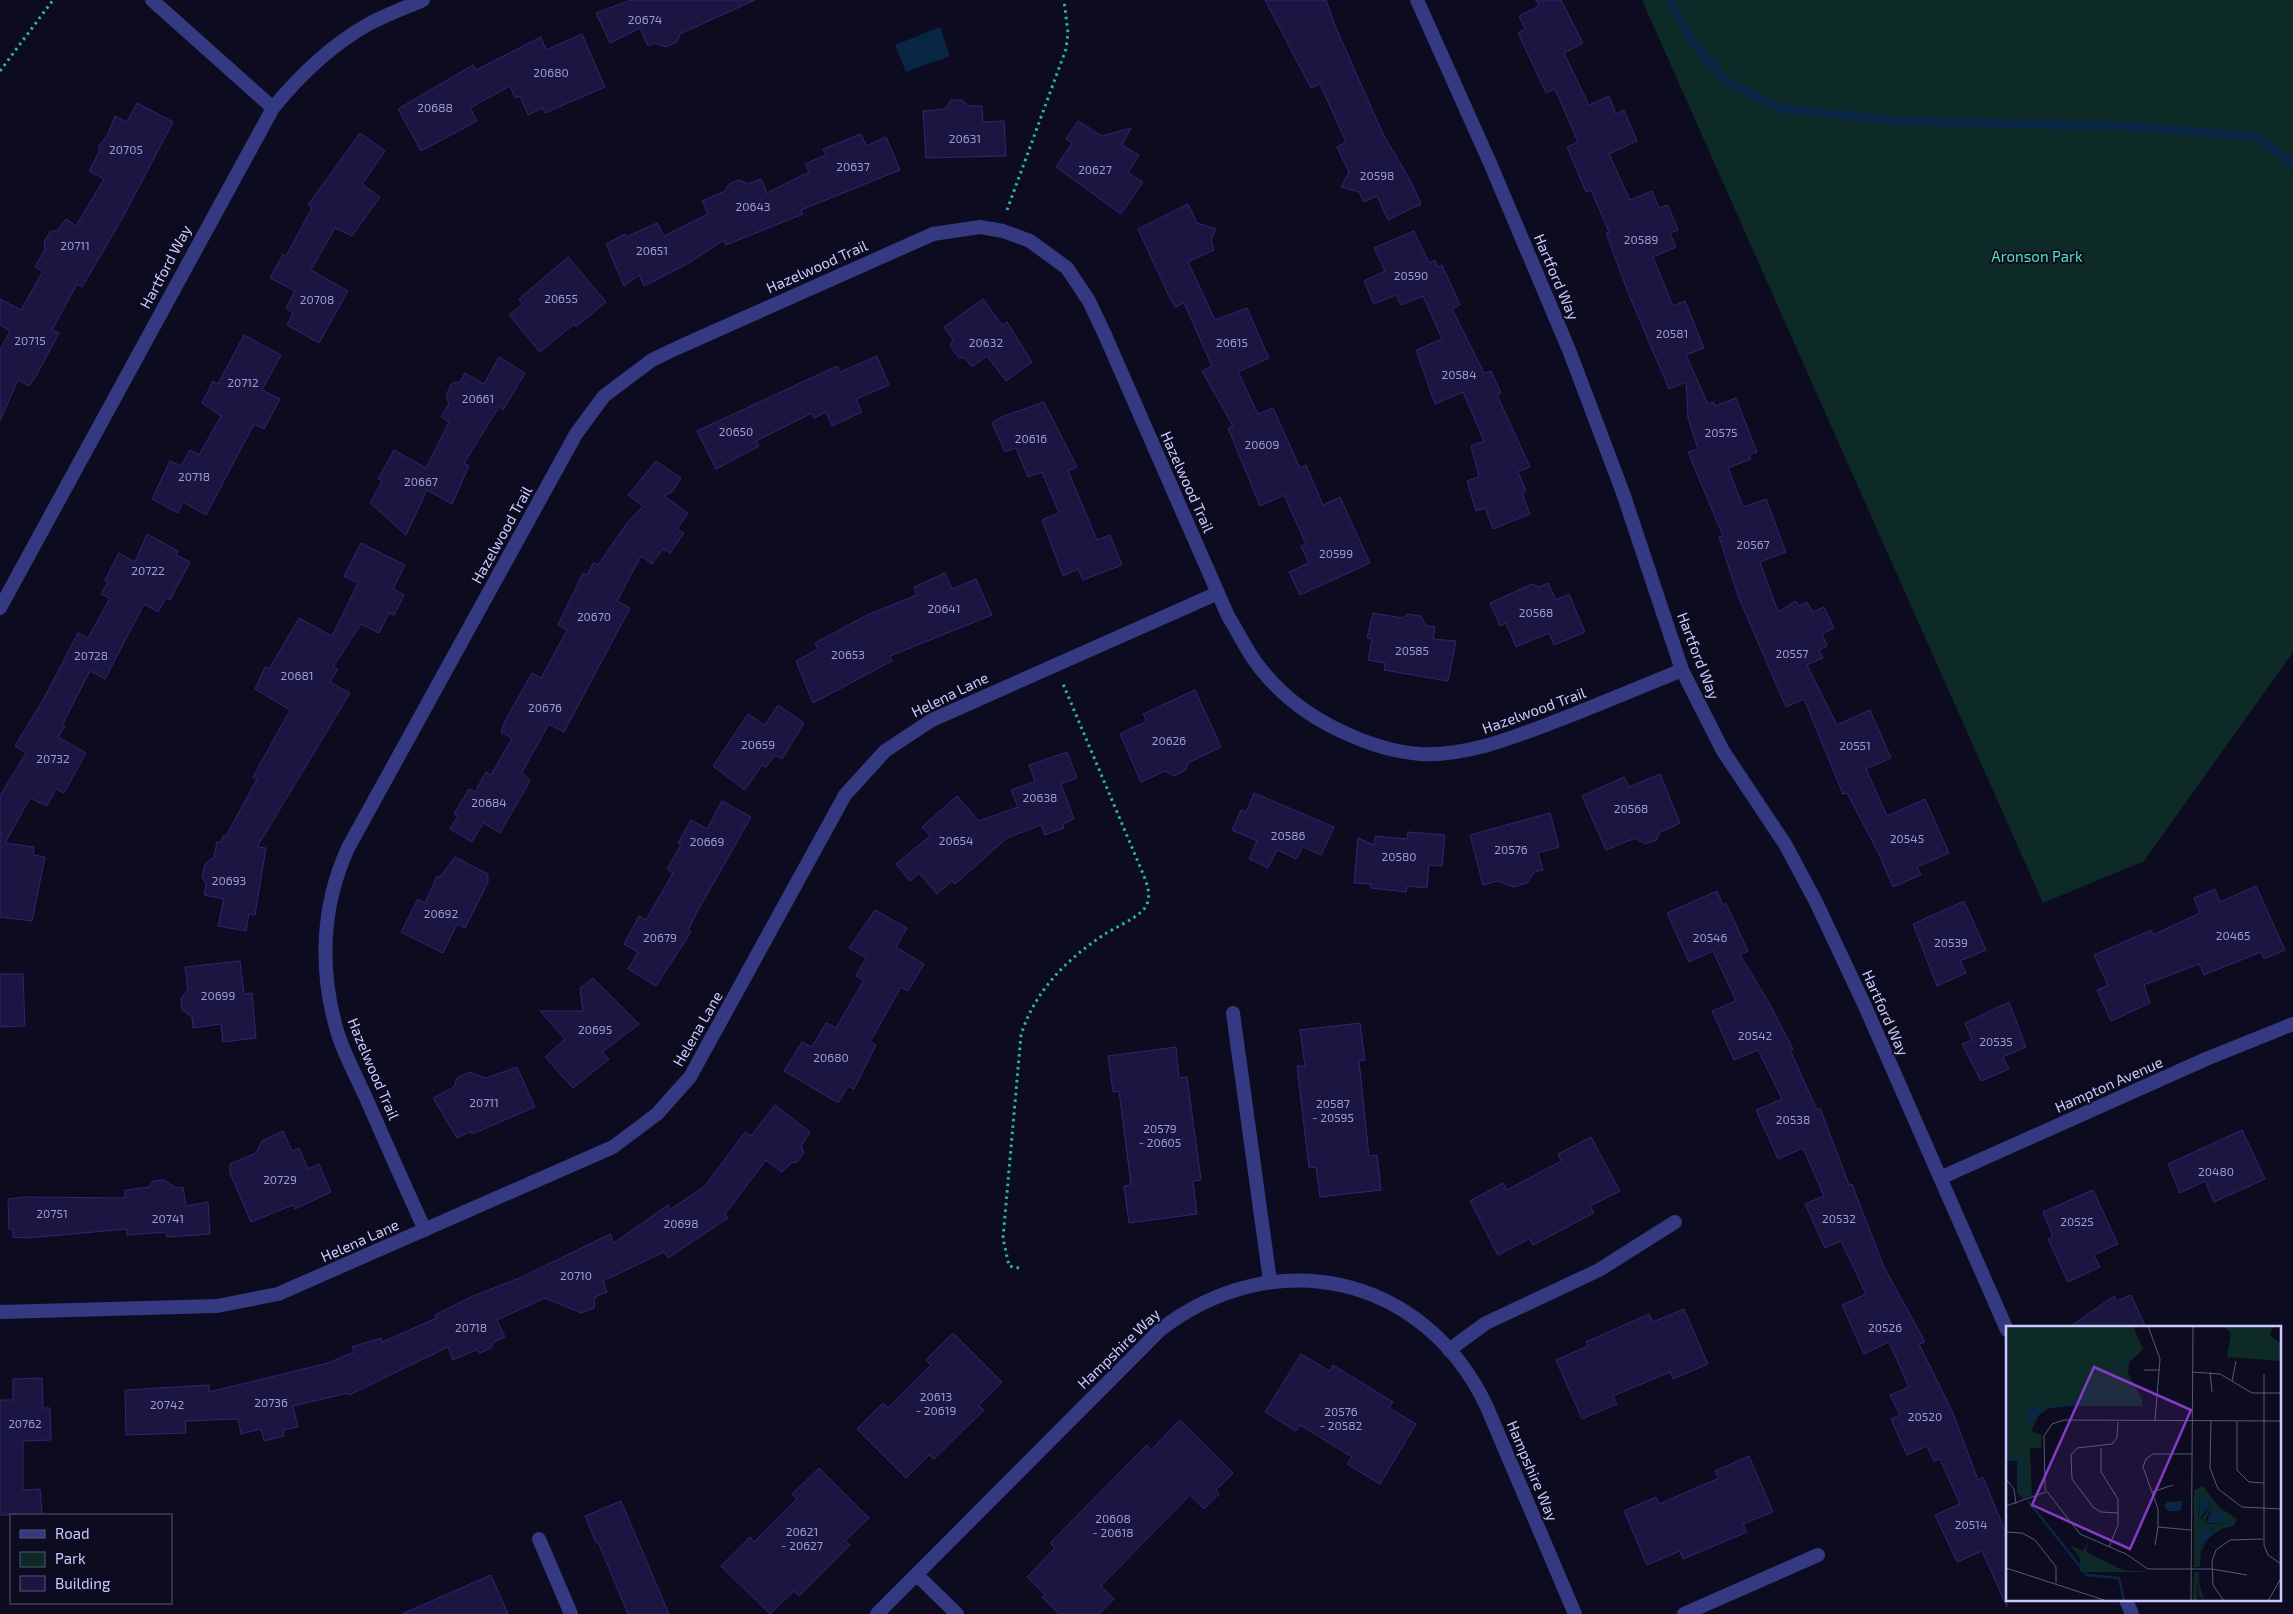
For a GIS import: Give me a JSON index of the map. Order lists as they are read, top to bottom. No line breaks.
{"streets":{"street":["Hartford Way","Hazelwood Trail","Helena Lane","Hampton Avenue","Hampshire Way"]},"crossings":[["Hartford Way","Hazelwood Trail"],["Hartford Way","Hampton Avenue"],["Hazelwood Trail","Helena Lane"]],"parks":["Aronson Park"],"house_numbers":["20674","20680","20688","20631","20705","20637","20627","20598","20643","20589","20711","20651","20590","20655","20708","20581","20715","20632","20615","20584","20712","20661","20650","20575","20616","20609","20718","20667","20567","20599","20722","20641","20568","20670","20585","20557","20653","20728","20681","20676","20626","20659","20551","20732","20638","20684","20568","20586","20545","20654","20669","20576","20580","20693","20692","20465","20679","20546","20539","20699","20695","20542","20535","20680","20711","20587 - 20595","20538","20579 - 20605","20480","20729","20751","20741","20532","20525","20698","20710","20718","20526","20613 - 20619","20736","20742","20576 - 20582","20520","20762","20608 - 20618","20514","20621 - 20627"],"legend":["Road","Park","Building"]}
